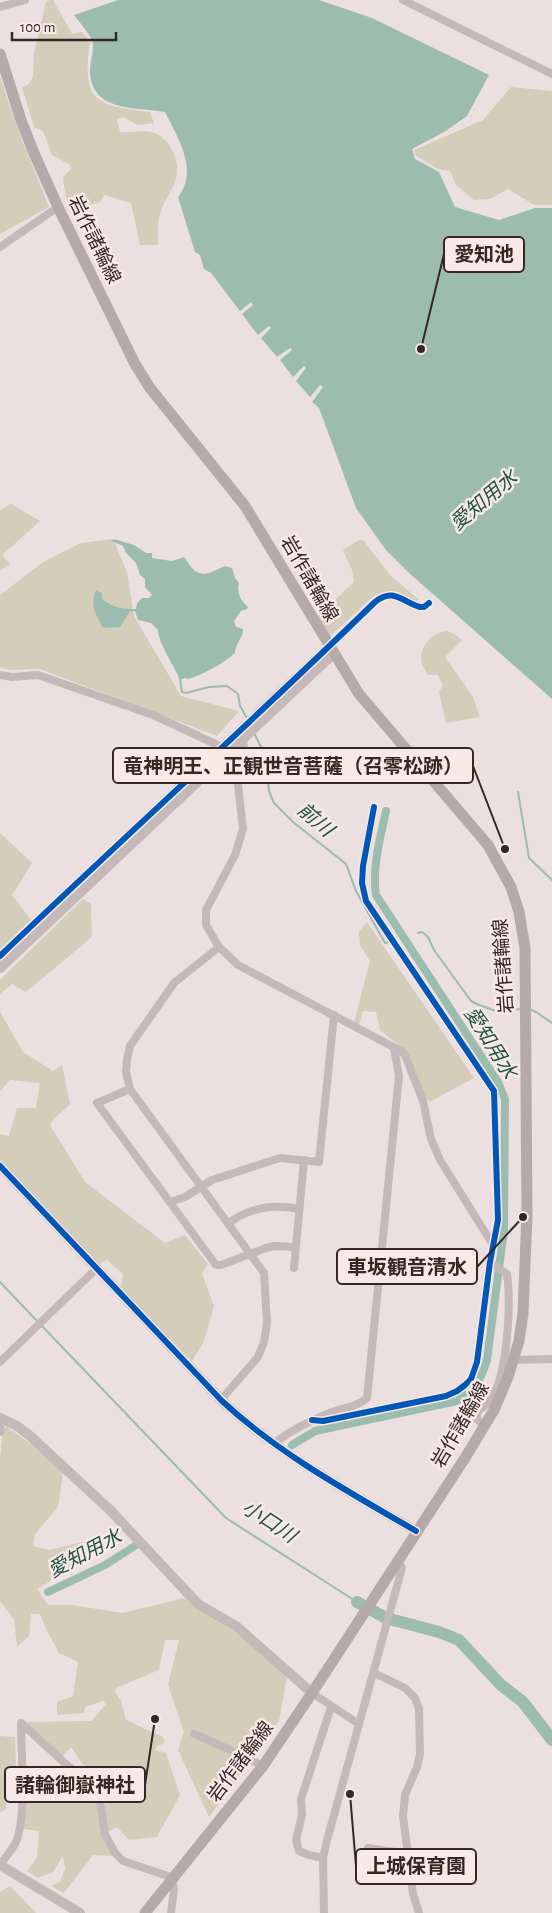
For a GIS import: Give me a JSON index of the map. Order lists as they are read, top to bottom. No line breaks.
{"streets":{"main road":["岩作諸輪線"]},"water":["愛知用水","前川","小口川"],"places":["愛知池","竜神明王、正観世音菩薩（召零松跡）","車坂観音清水","諸輪御嶽神社","上城保育園"],"scale_bar":"100 m"}
